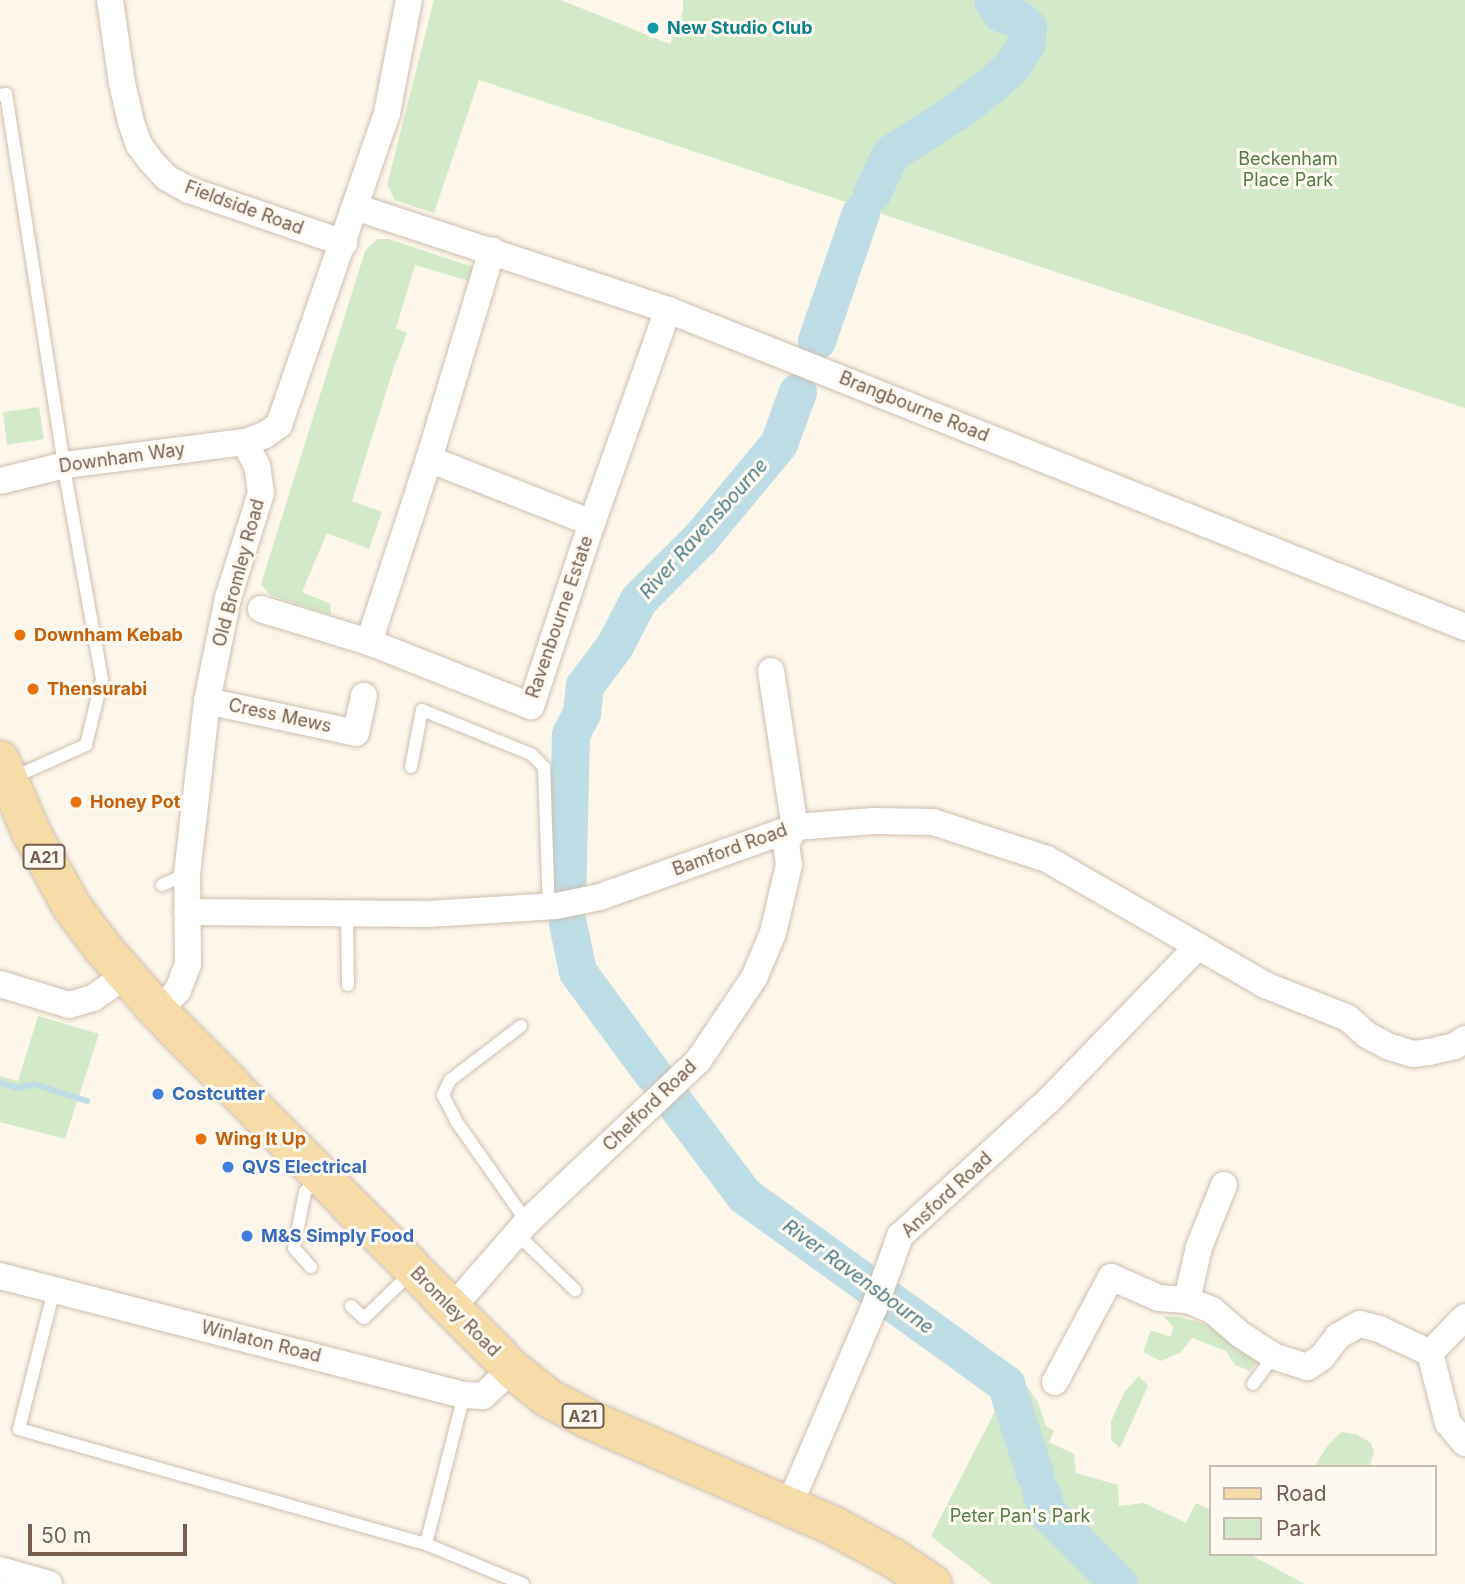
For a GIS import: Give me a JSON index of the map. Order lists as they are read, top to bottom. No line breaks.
{"streets":{"main road":["A21","Bromley Road"],"street":["Fieldside Road","Brangbourne Road","Downham Way","Old Bromley Road","Ravenbourne Estate","Cress Mews","Bamford Road","Chelford Road","Ansford Road","Winlaton Road"]},"crossings":[["Brangbourne Road","Ravenbourne Estate"],["Downham Way","Old Bromley Road"],["Old Bromley Road","Cress Mews"],["Old Bromley Road","Bamford Road"],["Old Bromley Road","Bromley Road"],["Bamford Road","Chelford Road"],["Bamford Road","Ansford Road"],["Chelford Road","Bromley Road"],["Ansford Road","Bromley Road"]],"water":["River Ravensbourne"],"parks":["Beckenham Place Park","Peter Pan's Park"],"places":["New Studio Club","Downham Kebab","Thensurabi","Honey Pot","Costcutter","Wing It Up","QVS Electrical","M&S Simply Food"],"legend":["Road","Park"],"scale_bar":"50 m"}
